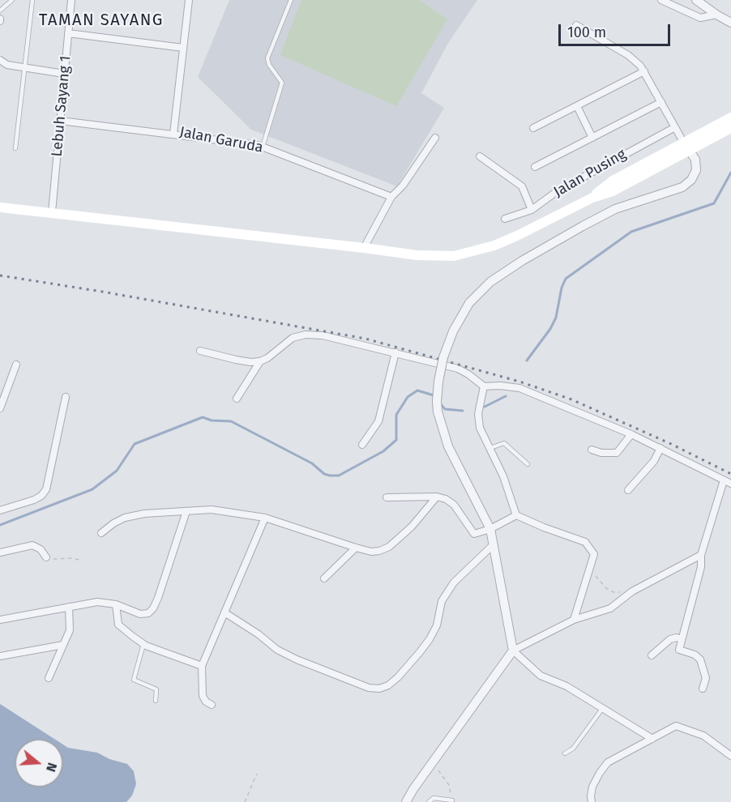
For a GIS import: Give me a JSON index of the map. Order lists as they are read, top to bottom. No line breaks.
{"streets":{"street":["Lebuh Sayang 1","Jalan Garuda","Jalan Pusing"]},"districts":["TAMAN SAYANG"],"scale_bar":"100 m","north":"right"}
